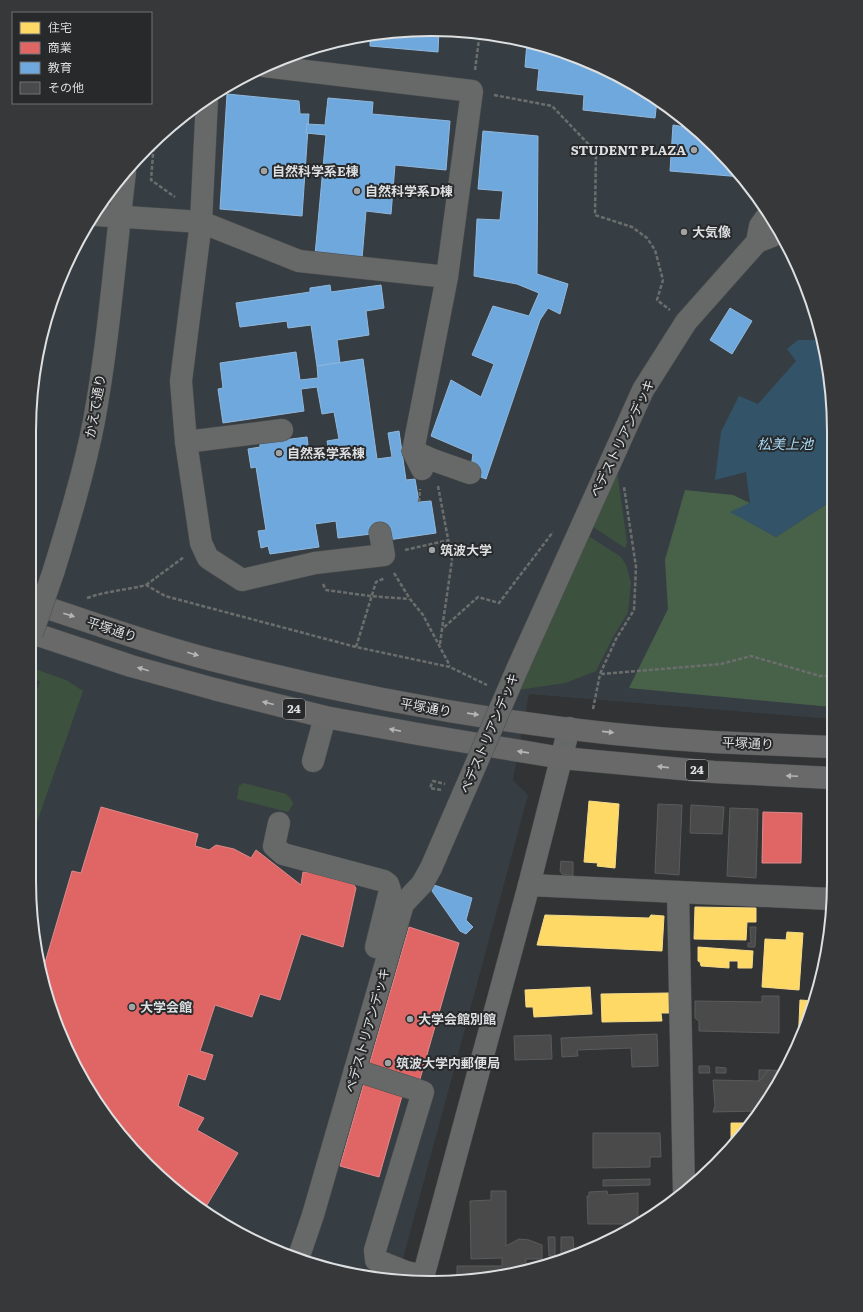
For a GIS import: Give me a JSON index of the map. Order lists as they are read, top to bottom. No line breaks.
{"streets":{"main road":["平塚通り","24"],"street":["かえで通り","ペデストリアンデッキ"]},"water":["松美上池"],"places":["STUDENT PLAZA","自然科学系E棟","自然科学系D棟","大気像","自然系学系棟","筑波大学","大学会館","大学会館別館","筑波大学内郵便局"],"legend":["住宅","商業","教育","その他"]}
